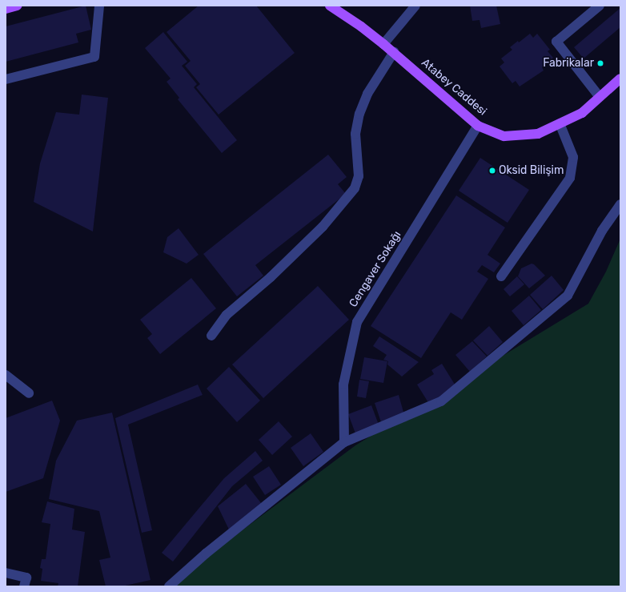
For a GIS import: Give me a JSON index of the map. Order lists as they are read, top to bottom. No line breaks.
{"streets":{"main road":["Atabey Caddesi"],"street":["Cengaver Sokağı"]},"crossings":[["Atabey Caddesi","Cengaver Sokağı"]],"places":["Fabrikalar","Oksid Bilişim"]}
